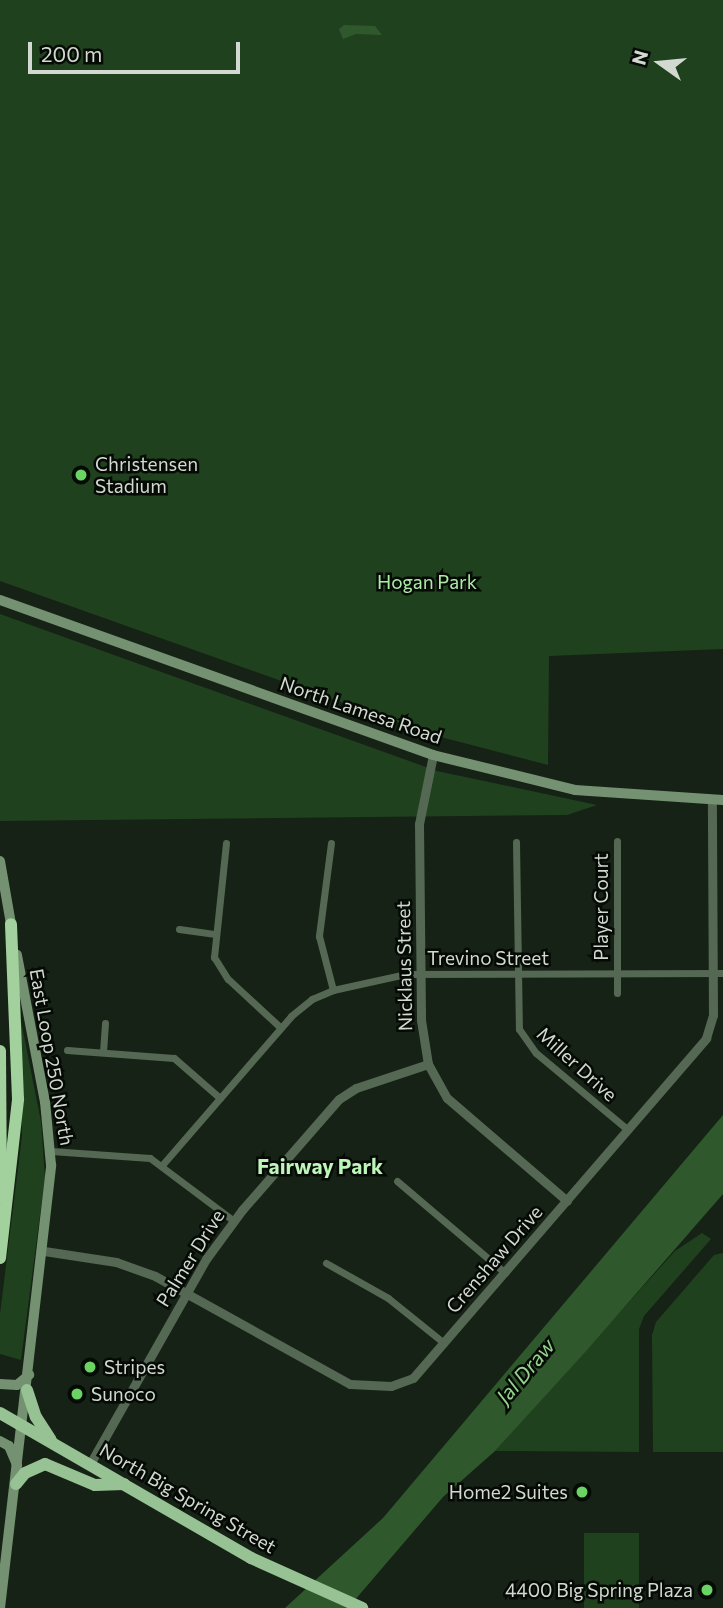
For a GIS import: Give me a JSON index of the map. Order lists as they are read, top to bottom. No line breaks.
{"streets":{"highway":["North Big Spring Street"],"main road":["North Lamesa Road","East Loop 250 North"],"street":["Player Court","Trevino Street","Nicklaus Street","Miller Drive","Palmer Drive","Crenshaw Drive"]},"crossings":[["North Lamesa Road","Nicklaus Street"],["North Lamesa Road","Crenshaw Drive"],["Player Court","Trevino Street"],["Trevino Street","Nicklaus Street"],["Trevino Street","Miller Drive"],["Trevino Street","Crenshaw Drive"],["Nicklaus Street","Palmer Drive"],["Nicklaus Street","Crenshaw Drive"],["East Loop 250 North","Crenshaw Drive"],["East Loop 250 North","North Big Spring Street"],["Miller Drive","Crenshaw Drive"],["Palmer Drive","Crenshaw Drive"],["Palmer Drive","North Big Spring Street"]],"districts":["Fairway Park"],"water":["Jal Draw"],"parks":["Hogan Park"],"places":["Christensen Stadium","Stripes","Sunoco","Home2 Suites","4400 Big Spring Plaza"],"scale_bar":"200 m","north":"left"}
